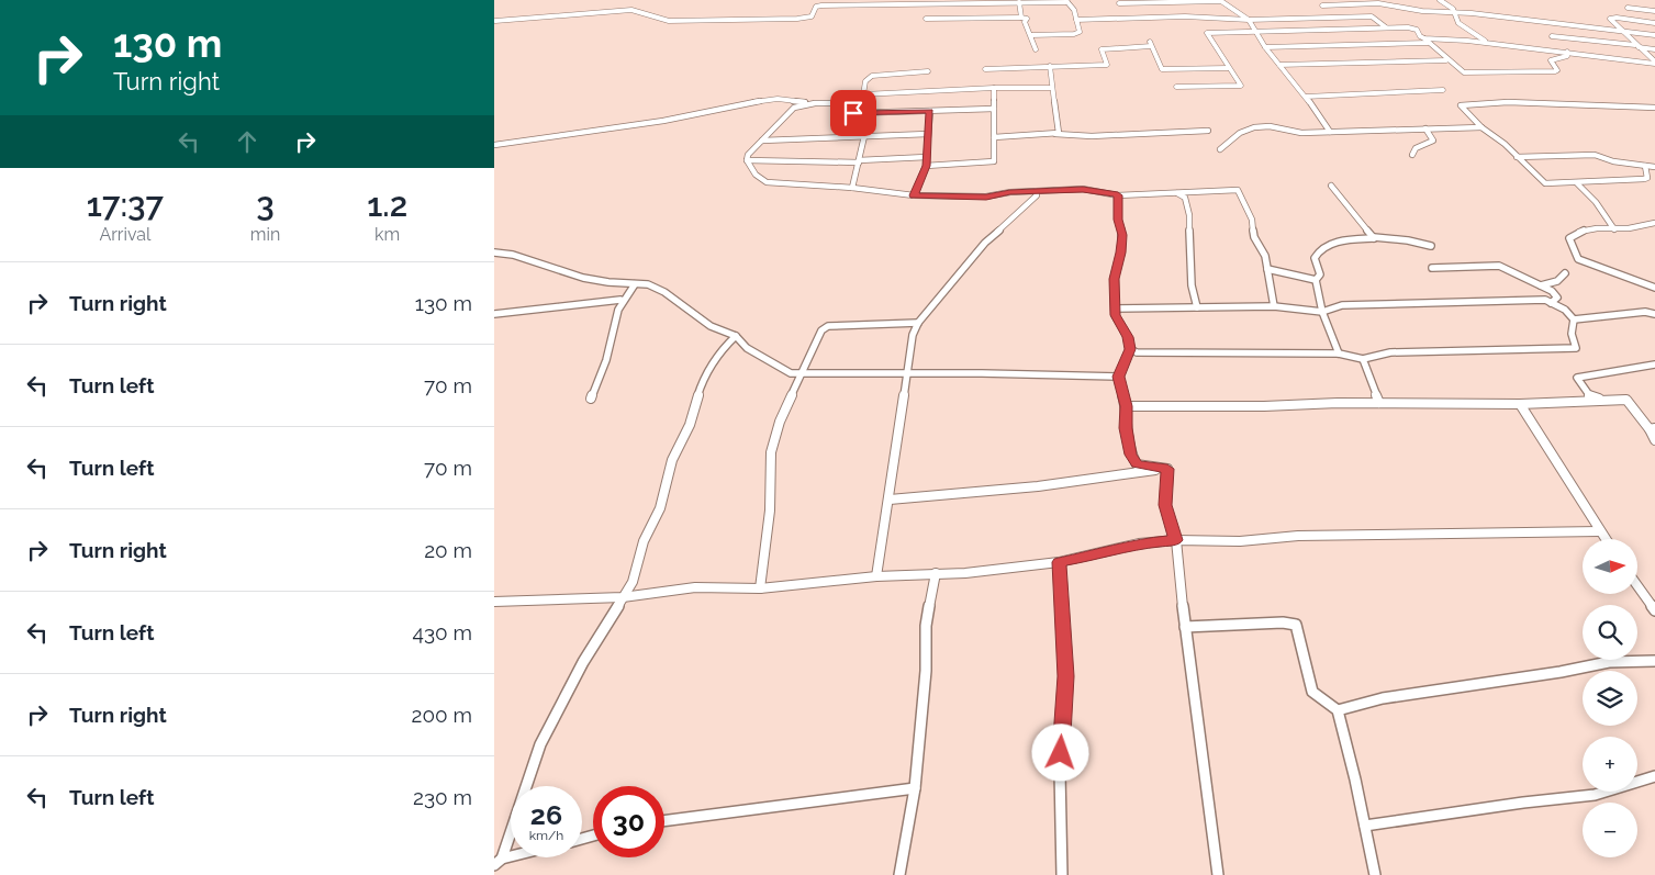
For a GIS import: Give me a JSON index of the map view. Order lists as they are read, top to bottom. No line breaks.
{"north":"right","page":{"turn":["130 m","Turn right"],"eta":["17:37","Arrival","3","min","1.2","km"],"list":[{"name":"Turn right","value":"130 m"},{"name":"Turn left","value":"70 m"},{"name":"Turn left","value":"70 m"},{"name":"Turn right","value":"20 m"},{"name":"Turn left","value":"430 m"},{"name":"Turn right","value":"200 m"},{"name":"Turn left","value":"230 m"}],"map_buttons":["+","−"],"speed":"26 km/h","limit":"30"}}
